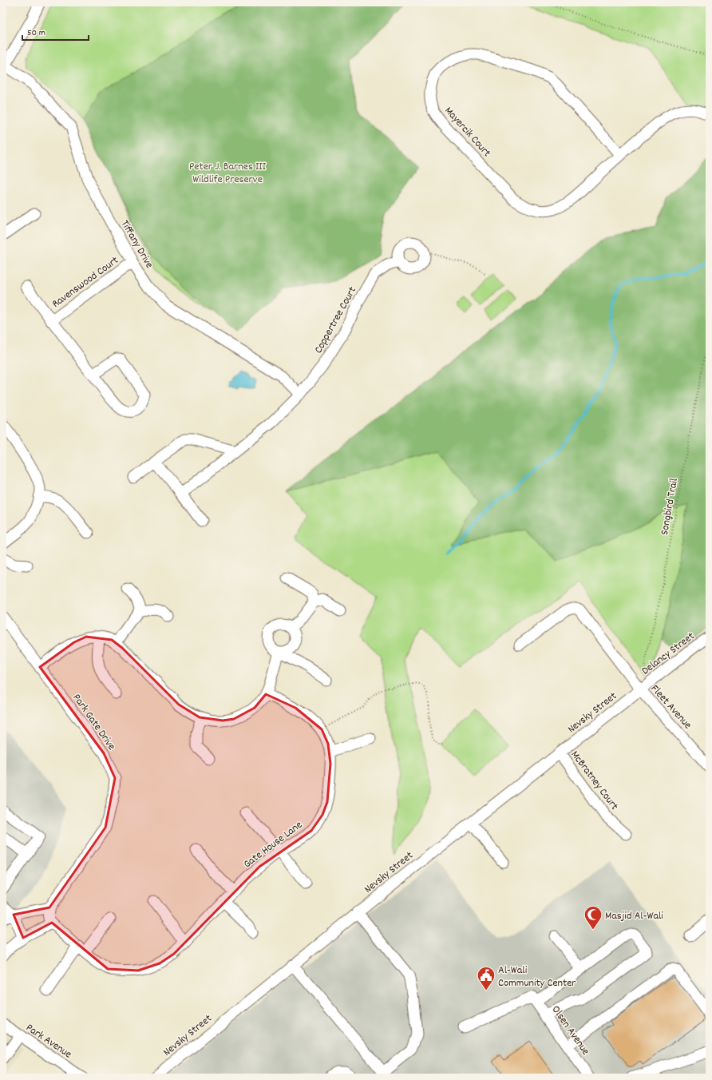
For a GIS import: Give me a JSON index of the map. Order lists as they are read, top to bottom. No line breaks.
{"streets":{"street":["Mayercik Court","Tiffany Drive","Ravenswood Court","Coppertree Court","Delancy Street","Fleet Avenue","Nevsky Street","Park Gate Drive","McBratney Court","Gate House Lane","Olsen Avenue","Park Avenue"],"path":["Songbird Trail"]},"crossings":[["Tiffany Drive","Ravenswood Court"],["Tiffany Drive","Coppertree Court"],["Songbird Trail","Delancy Street"],["Delancy Street","Fleet Avenue"],["Delancy Street","Nevsky Street"],["Fleet Avenue","Nevsky Street"],["Nevsky Street","McBratney Court"]],"parks":["Peter J. Barnes III Wildlife Preserve"],"places":{"mosque":["Masjid Al-Wali"],"public building":["Al-Wali Community Center"]},"scale_bar":"50 m"}
